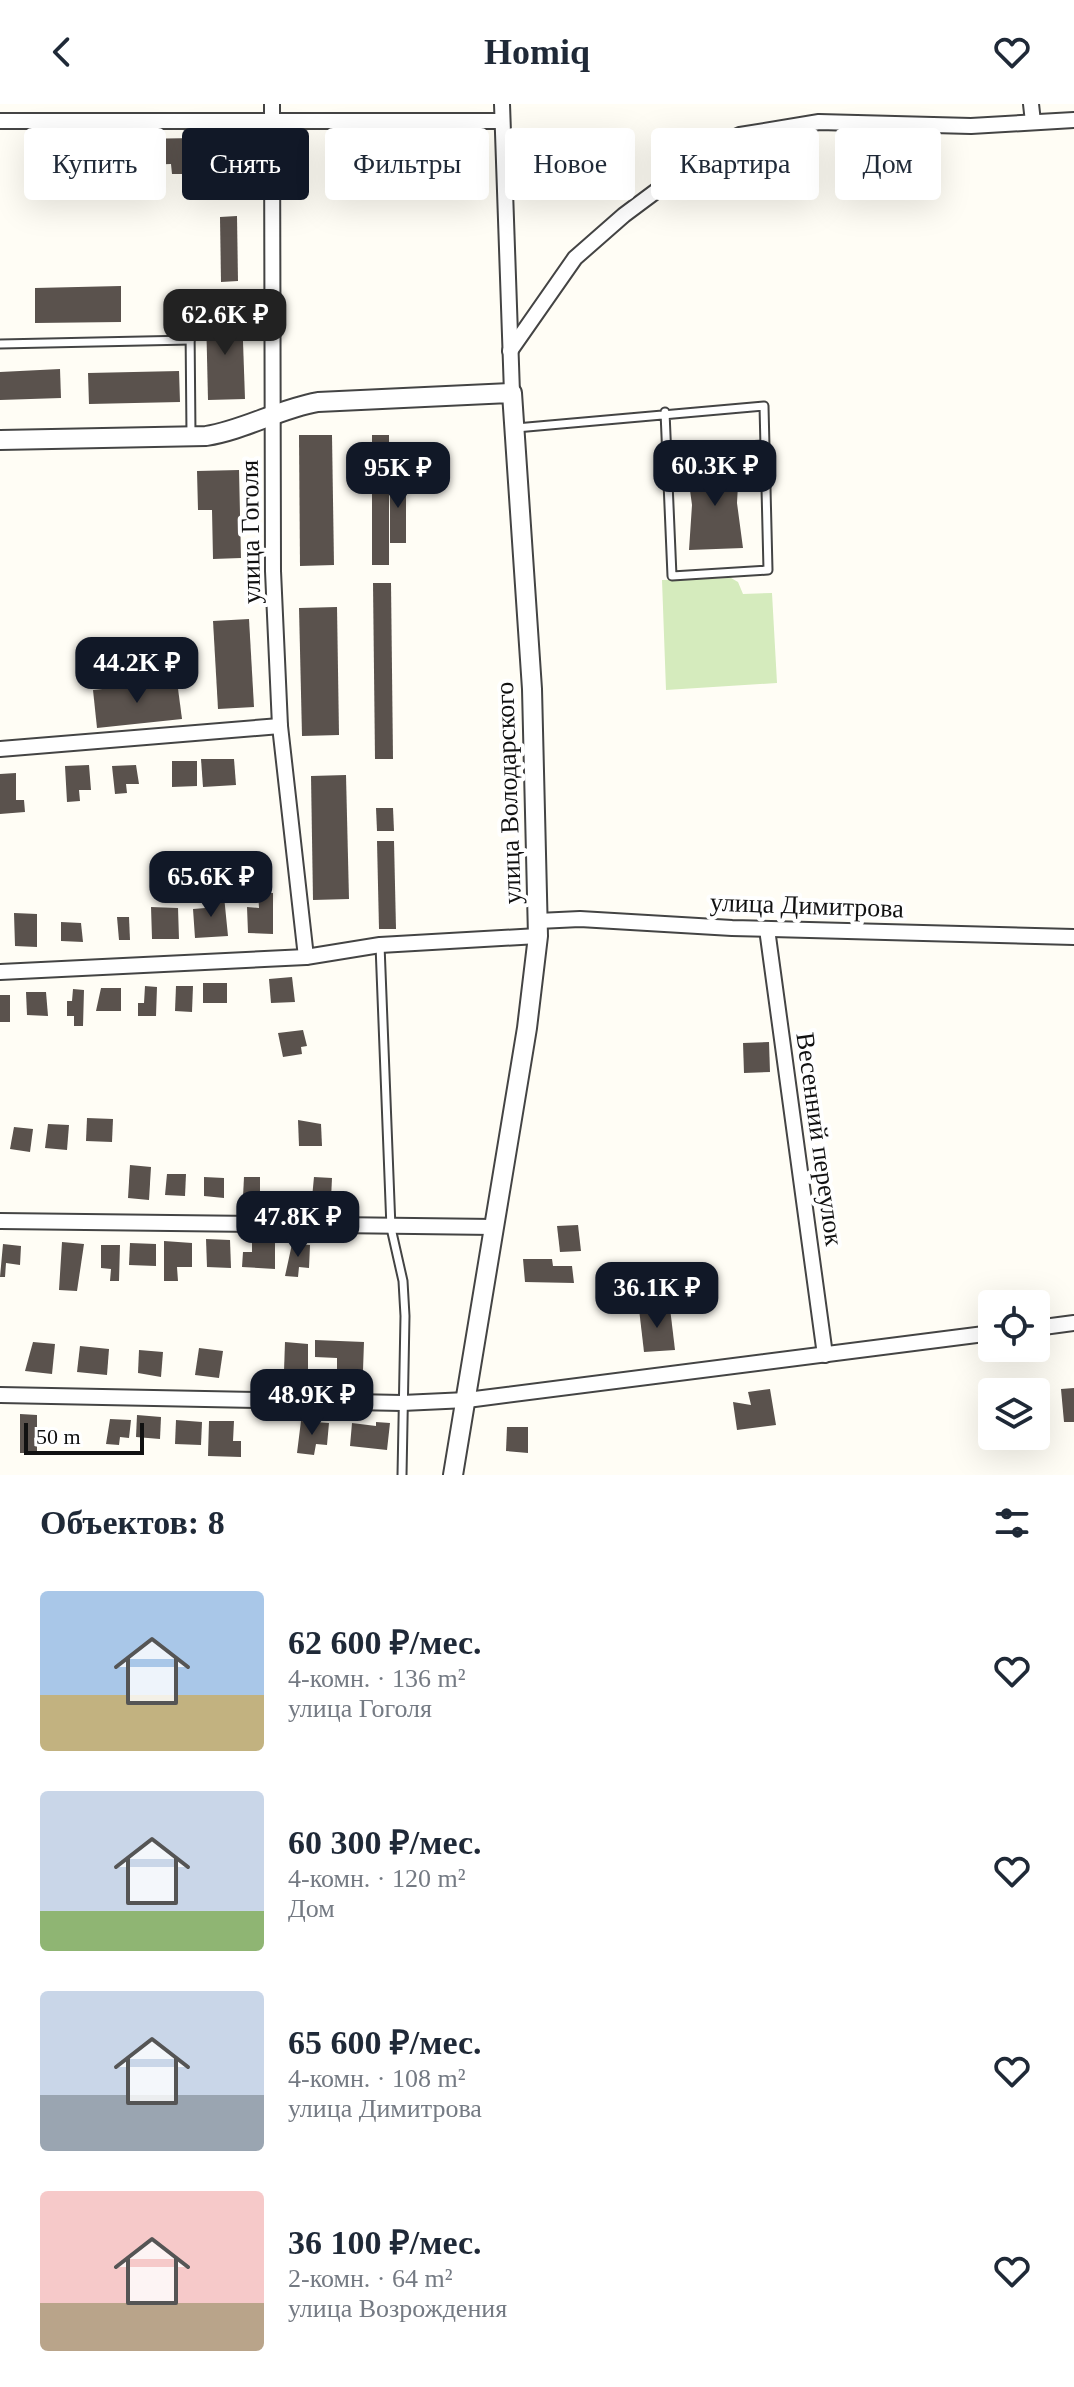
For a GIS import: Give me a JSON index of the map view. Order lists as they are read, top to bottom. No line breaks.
{"streets":{"street":["улица Гоголя","улица Володарского","улица Димитрова","Весенний переулок"]},"crossings":[["улица Гоголя","улица Димитрова"],["улица Володарского","улица Димитрова"],["улица Димитрова","Весенний переулок"]],"scale_bar":"50 m","page":{"header":"Homiq","chip":["Купить","Снять","Фильтры","Новое","Квартира","Дом"],"price":["62.6K ₽","60.3K ₽","95K ₽","44.2K ₽","65.6K ₽","47.8K ₽","36.1K ₽","48.9K ₽"],"scale":"50 m","heading":"Объектов: 8","list":[{"name":"62 600 ₽/мес.","note":"4-комн. · 136 m² · улица Гоголя"},{"name":"60 300 ₽/мес.","note":"4-комн. · 120 m² · Дом"},{"name":"65 600 ₽/мес.","note":"4-комн. · 108 m² · улица Димитрова"},{"name":"36 100 ₽/мес.","note":"2-комн. · 64 m² · улица Возрождения"}]}}
